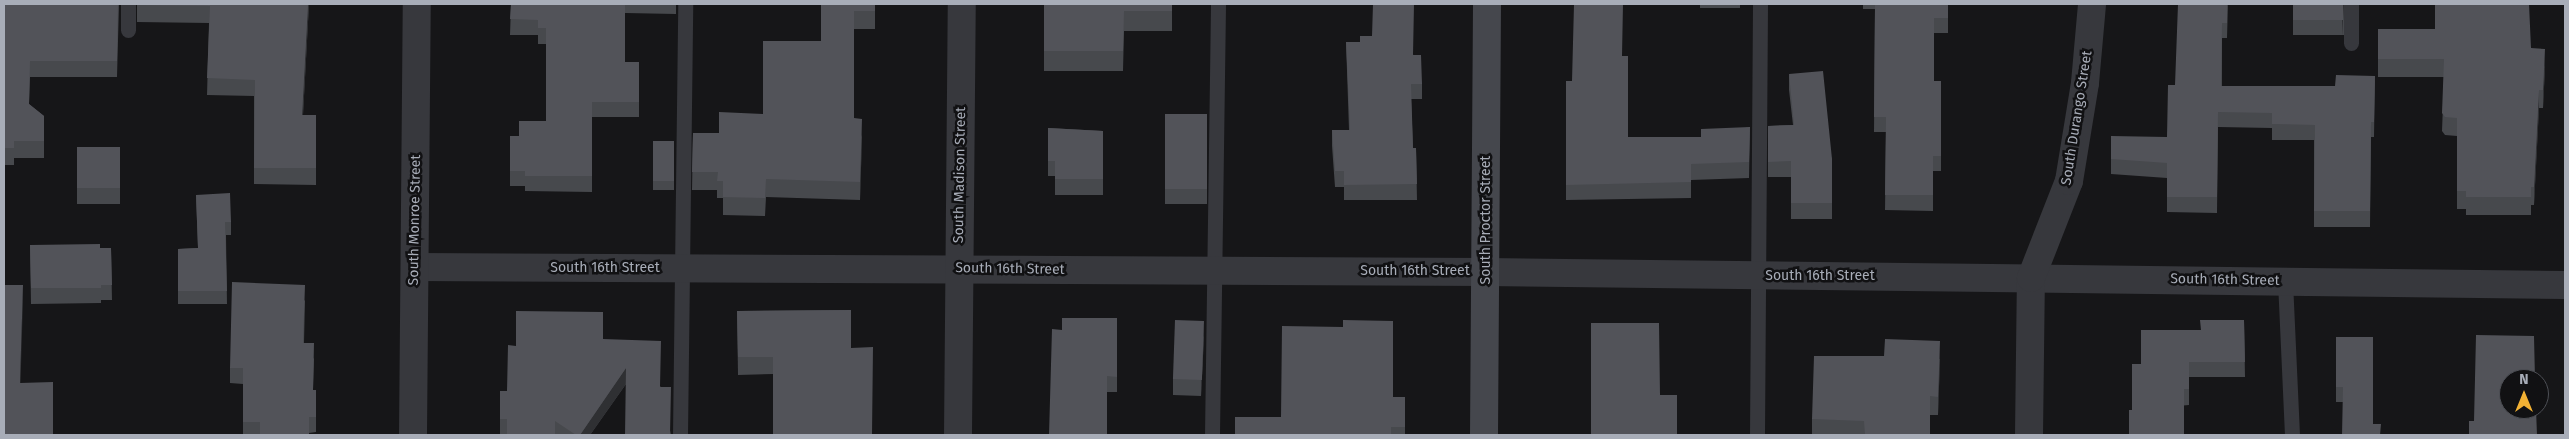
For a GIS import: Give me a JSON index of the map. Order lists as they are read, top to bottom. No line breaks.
{"streets":{"street":["South Durango Street","South Madison Street","South Monroe Street","South Proctor Street","South 16th Street"]},"crossings":[["South Durango Street","South 16th Street"],["South Madison Street","South 16th Street"],["South Monroe Street","South 16th Street"],["South Proctor Street","South 16th Street"]],"north":"top"}
